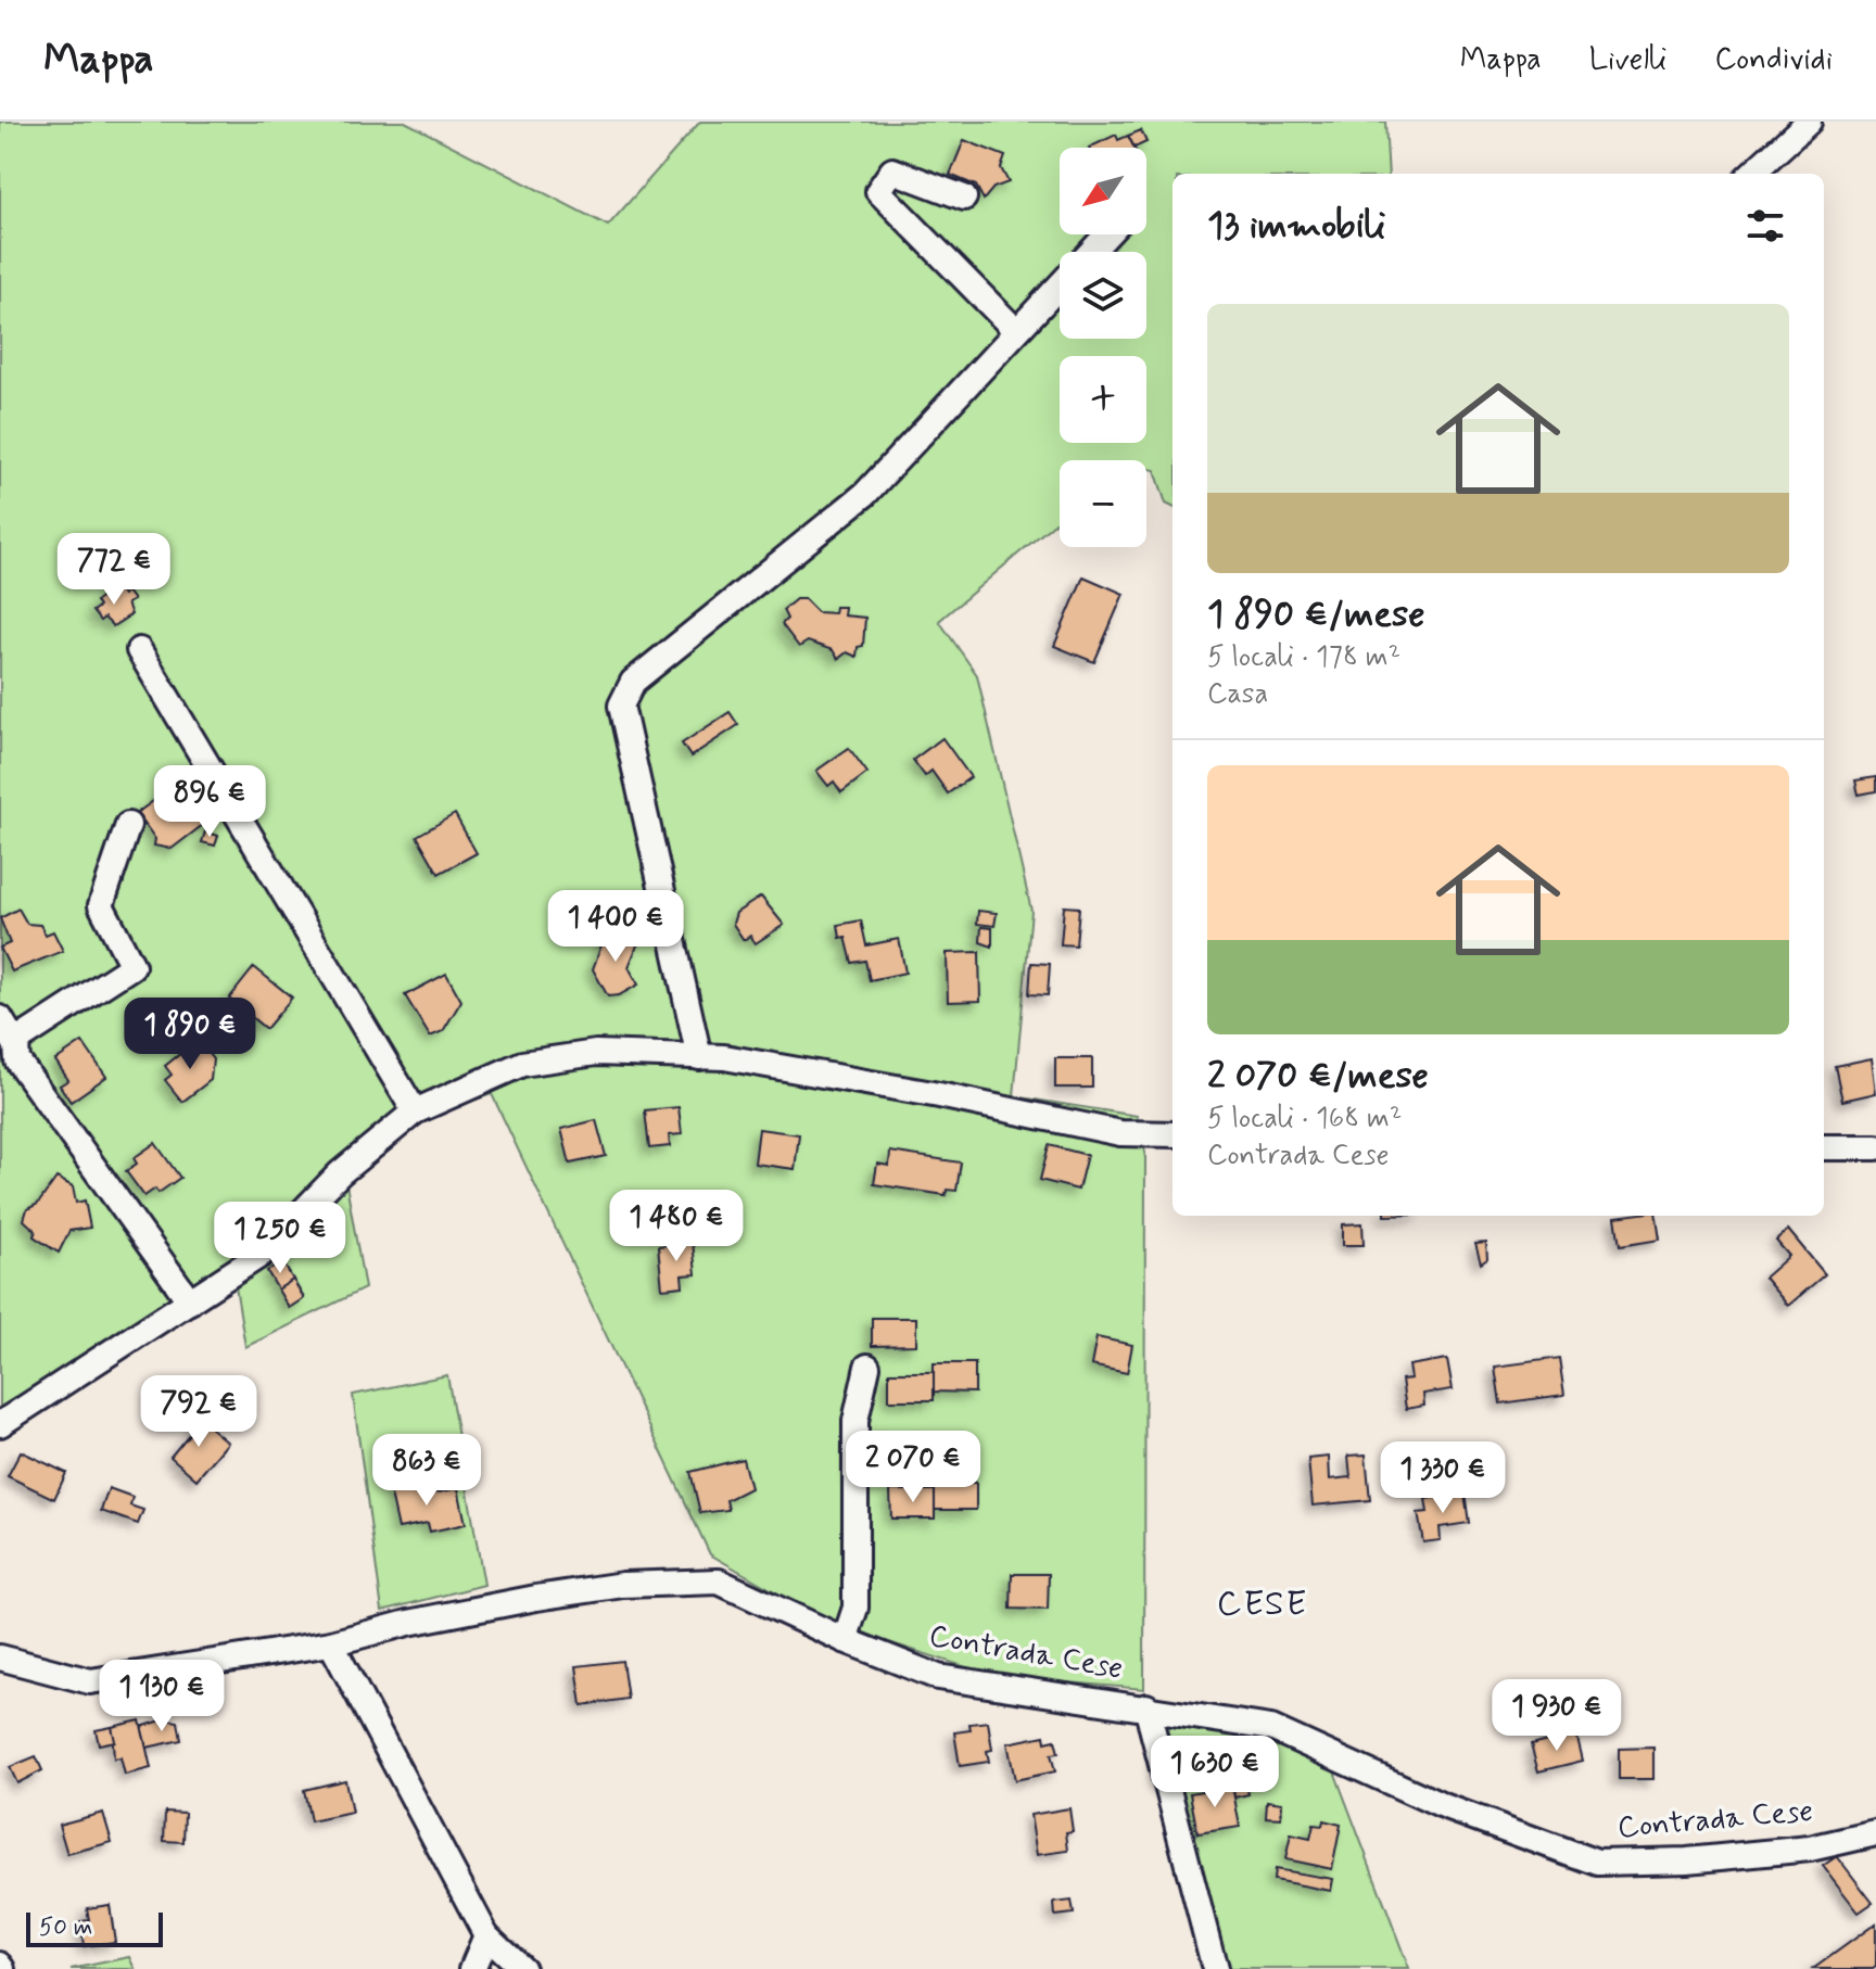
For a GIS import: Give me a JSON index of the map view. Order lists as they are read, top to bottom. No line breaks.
{"streets":{"street":["Contrada Cese"]},"districts":["CESE"],"scale_bar":"50 m","north":"bottom left","page":{"header":"Mappa","nav":["Mappa","Livelli","Condividi"],"map_buttons":["+","−"],"heading":"13 immobili","list":[{"name":"1 890 €/mese","note":"5 locali · 178 m² · Casa"},{"name":"2 070 €/mese","note":"5 locali · 168 m² · Contrada Cese"}],"price":["772 €","896 €","1 400 €","1 890 €","1 480 €","1 250 €","792 €","2 070 €","863 €","1 330 €","1 130 €","1 930 €","1 630 €"],"scale":"50 m"}}
